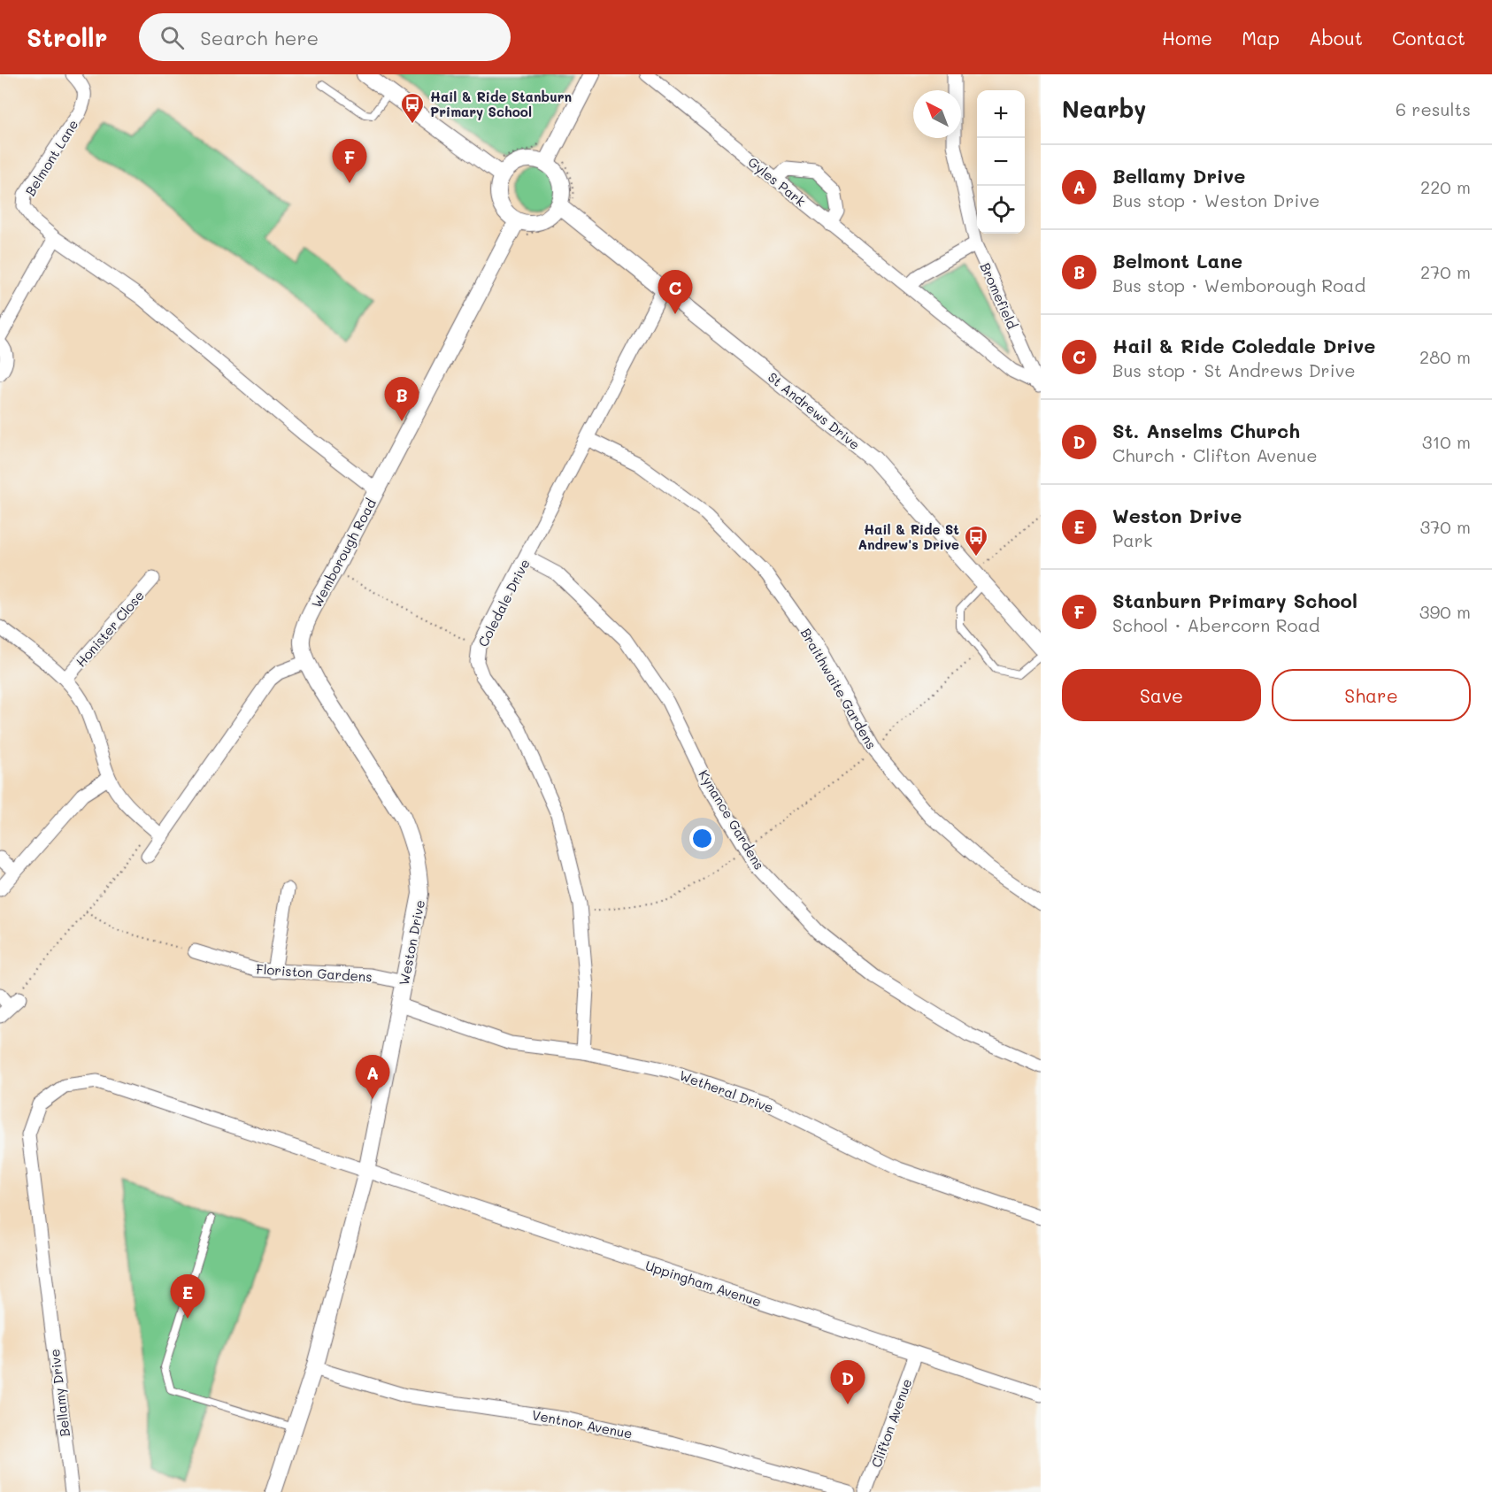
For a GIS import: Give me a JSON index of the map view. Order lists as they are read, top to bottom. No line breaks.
{"streets":{"street":["Belmont Lane","Gyles Park","Bromefield","St Andrews Drive","Wemborough Road","Coledale Drive","Honister Close","Braithwaite Gardens","Kynance Gardens","Weston Drive","Floriston Gardens","Wetheral Drive","Uppingham Avenue","Bellamy Drive","Clifton Avenue","Ventnor Avenue"]},"crossings":[["Belmont Lane","Wemborough Road"],["Gyles Park","Bromefield"],["St Andrews Drive","Wemborough Road"],["St Andrews Drive","Coledale Drive"],["Wemborough Road","Weston Drive"],["Coledale Drive","Braithwaite Gardens"],["Coledale Drive","Kynance Gardens"],["Coledale Drive","Wetheral Drive"],["Weston Drive","Floriston Gardens"],["Weston Drive","Wetheral Drive"],["Weston Drive","Uppingham Avenue"],["Weston Drive","Bellamy Drive"],["Weston Drive","Ventnor Avenue"],["Uppingham Avenue","Bellamy Drive"],["Uppingham Avenue","Clifton Avenue"]],"places":{"bus stop":["Hail & Ride Stanburn Primary School","Hail & Ride St Andrew's Drive"]},"north":"top left","page":{"header":"Strollr","search":"Search here","nav":["Home","Map","About","Contact"],"heading":["Nearby","6 results"],"map_buttons":["+","−"],"pins":["F","C","B","A","E","D"],"list":[{"mark":"A","name":"Bellamy Drive","note":"Bus stop · Weston Drive","value":"220 m"},{"mark":"B","name":"Belmont Lane","note":"Bus stop · Wemborough Road","value":"270 m"},{"mark":"C","name":"Hail & Ride Coledale Drive","note":"Bus stop · St Andrews Drive","value":"280 m"},{"mark":"D","name":"St. Anselms Church","note":"Church · Clifton Avenue","value":"310 m"},{"mark":"E","name":"Weston Drive","note":"Park","value":"370 m"},{"mark":"F","name":"Stanburn Primary School","note":"School · Abercorn Road","value":"390 m"}],"buttons":["Save","Share"]}}
